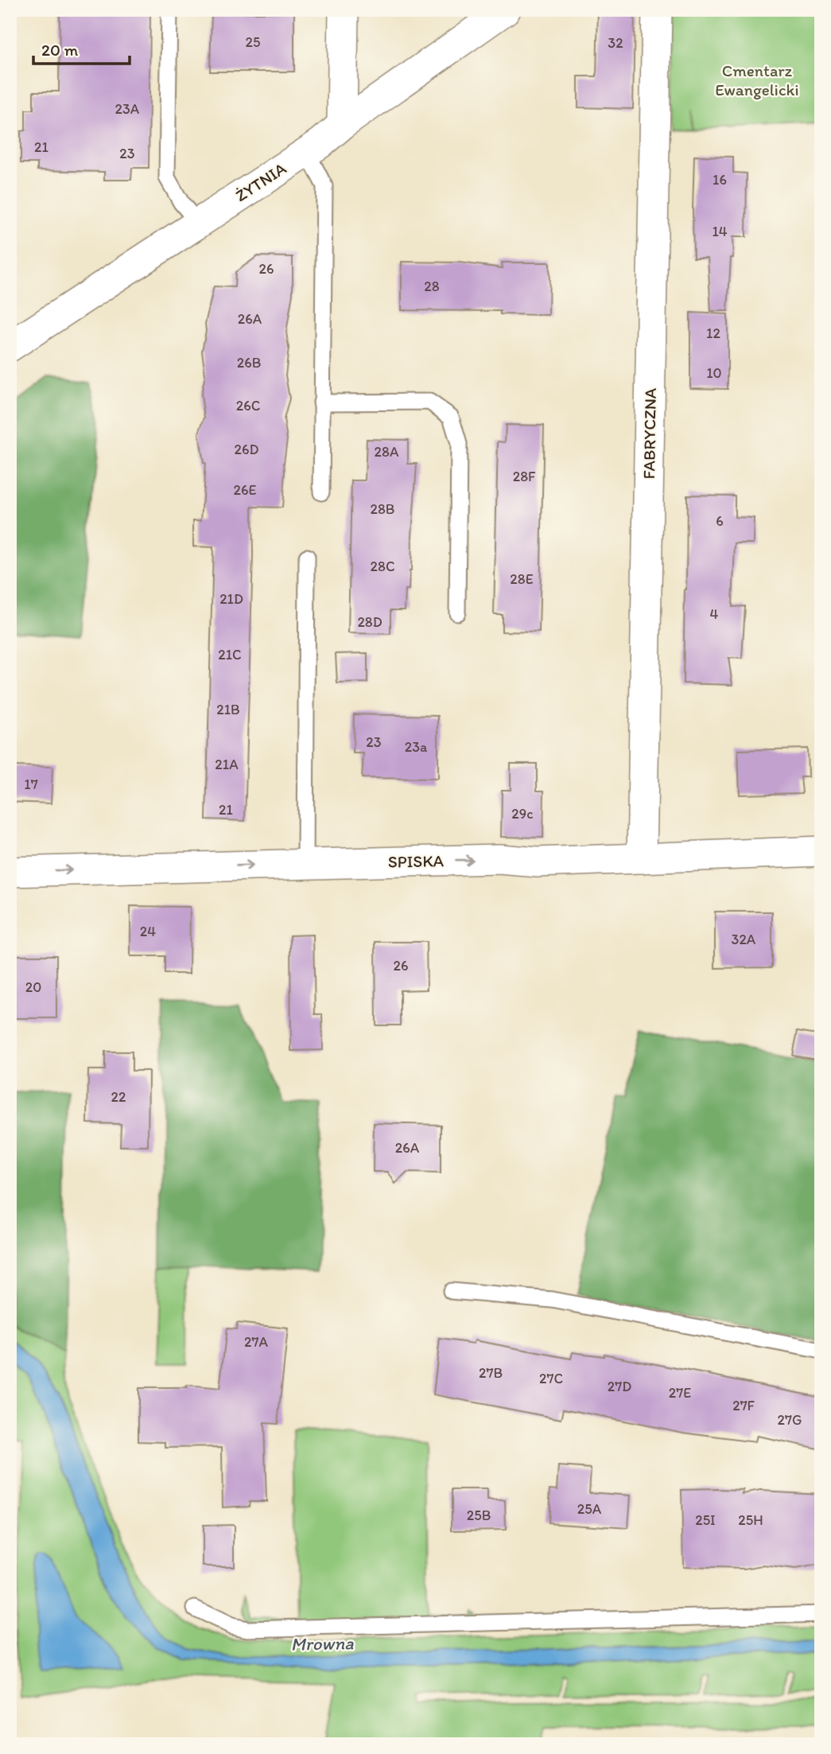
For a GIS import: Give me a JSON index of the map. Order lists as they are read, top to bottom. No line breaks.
{"streets":{"street":["ŻYTNIA","FABRYCZNA","SPISKA"]},"crossings":[["FABRYCZNA","SPISKA"]],"one_way":["SPISKA"],"water":["Mrowna"],"parks":["Cmentarz Ewangelicki"],"house_numbers":["25","32","23A","21","23","16","14","26","28","26A","12","26B","10","26C","26D","28A","28F","26E","28B","6","28C","28E","21D","4","28D","21C","21B","23","23a","21A","17","21","29c","24","32A","26","20","22","26A","27A","27B","27C","27D","27E","27F","27G","25A","25B","25I","25H"],"scale_bar":"20 m"}
